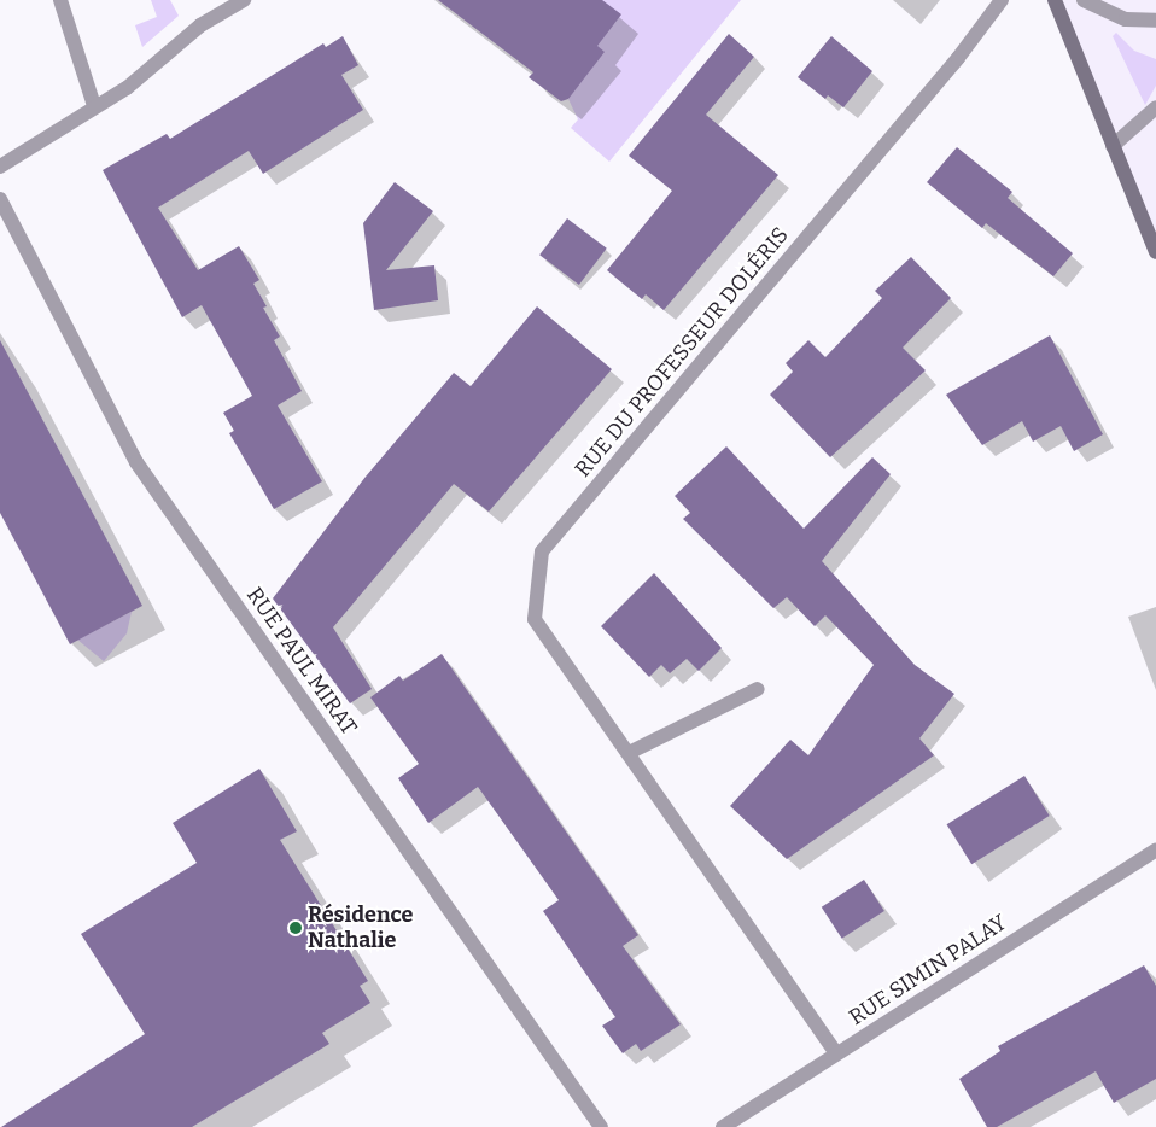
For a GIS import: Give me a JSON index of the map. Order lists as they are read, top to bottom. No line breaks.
{"streets":{"street":["RUE DU PROFESSEUR DOLÉRIS","RUE PAUL MIRAT","RUE SIMIN PALAY"]},"crossings":[["RUE DU PROFESSEUR DOLÉRIS","RUE SIMIN PALAY"]],"places":["Résidence Nathalie"]}
